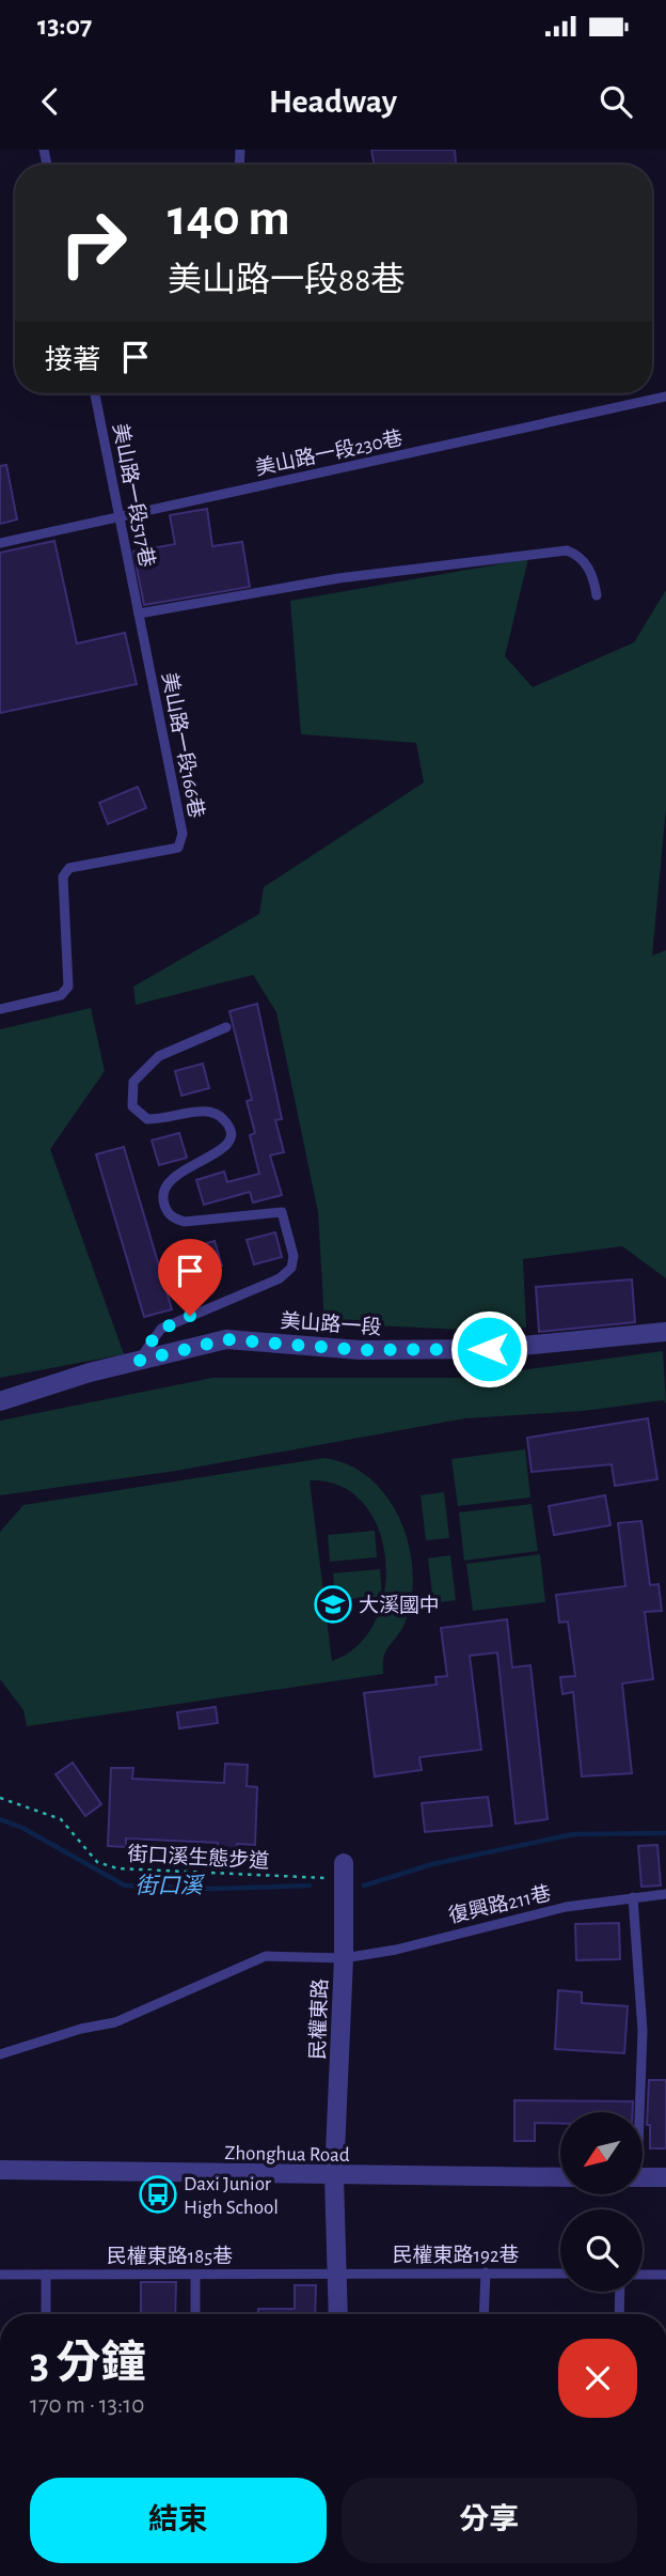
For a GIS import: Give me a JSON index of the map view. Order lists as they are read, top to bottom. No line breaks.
{"streets":{"street":["美山路一段","民權東路","Zhonghua Road"],"lane":["美山路一段230巷","美山路一段517巷","美山路一段166巷","復興路211巷","民權東路192巷","民權東路185巷"],"path":["街口溪生態步道"]},"crossings":[["美山路一段230巷","美山路一段517巷"],["美山路一段517巷","美山路一段166巷"],["街口溪生態步道","民權東路"],["復興路211巷","民權東路"],["民權東路","Zhonghua Road"],["民權東路","民權東路192巷"],["民權東路","民權東路185巷"],["民權東路192巷","民權東路185巷"]],"water":["街口溪"],"places":{"school or university":["大溪國中"],"bus stop":["Daxi Junior High School"]},"north":"bottom left","page":{"status":"13:07","header":"Headway","turn":["140 m","美山路一段88巷"],"then":"接著","heading":["3 分鐘","170 m · 13:10"],"buttons":["結束","分享"]}}
